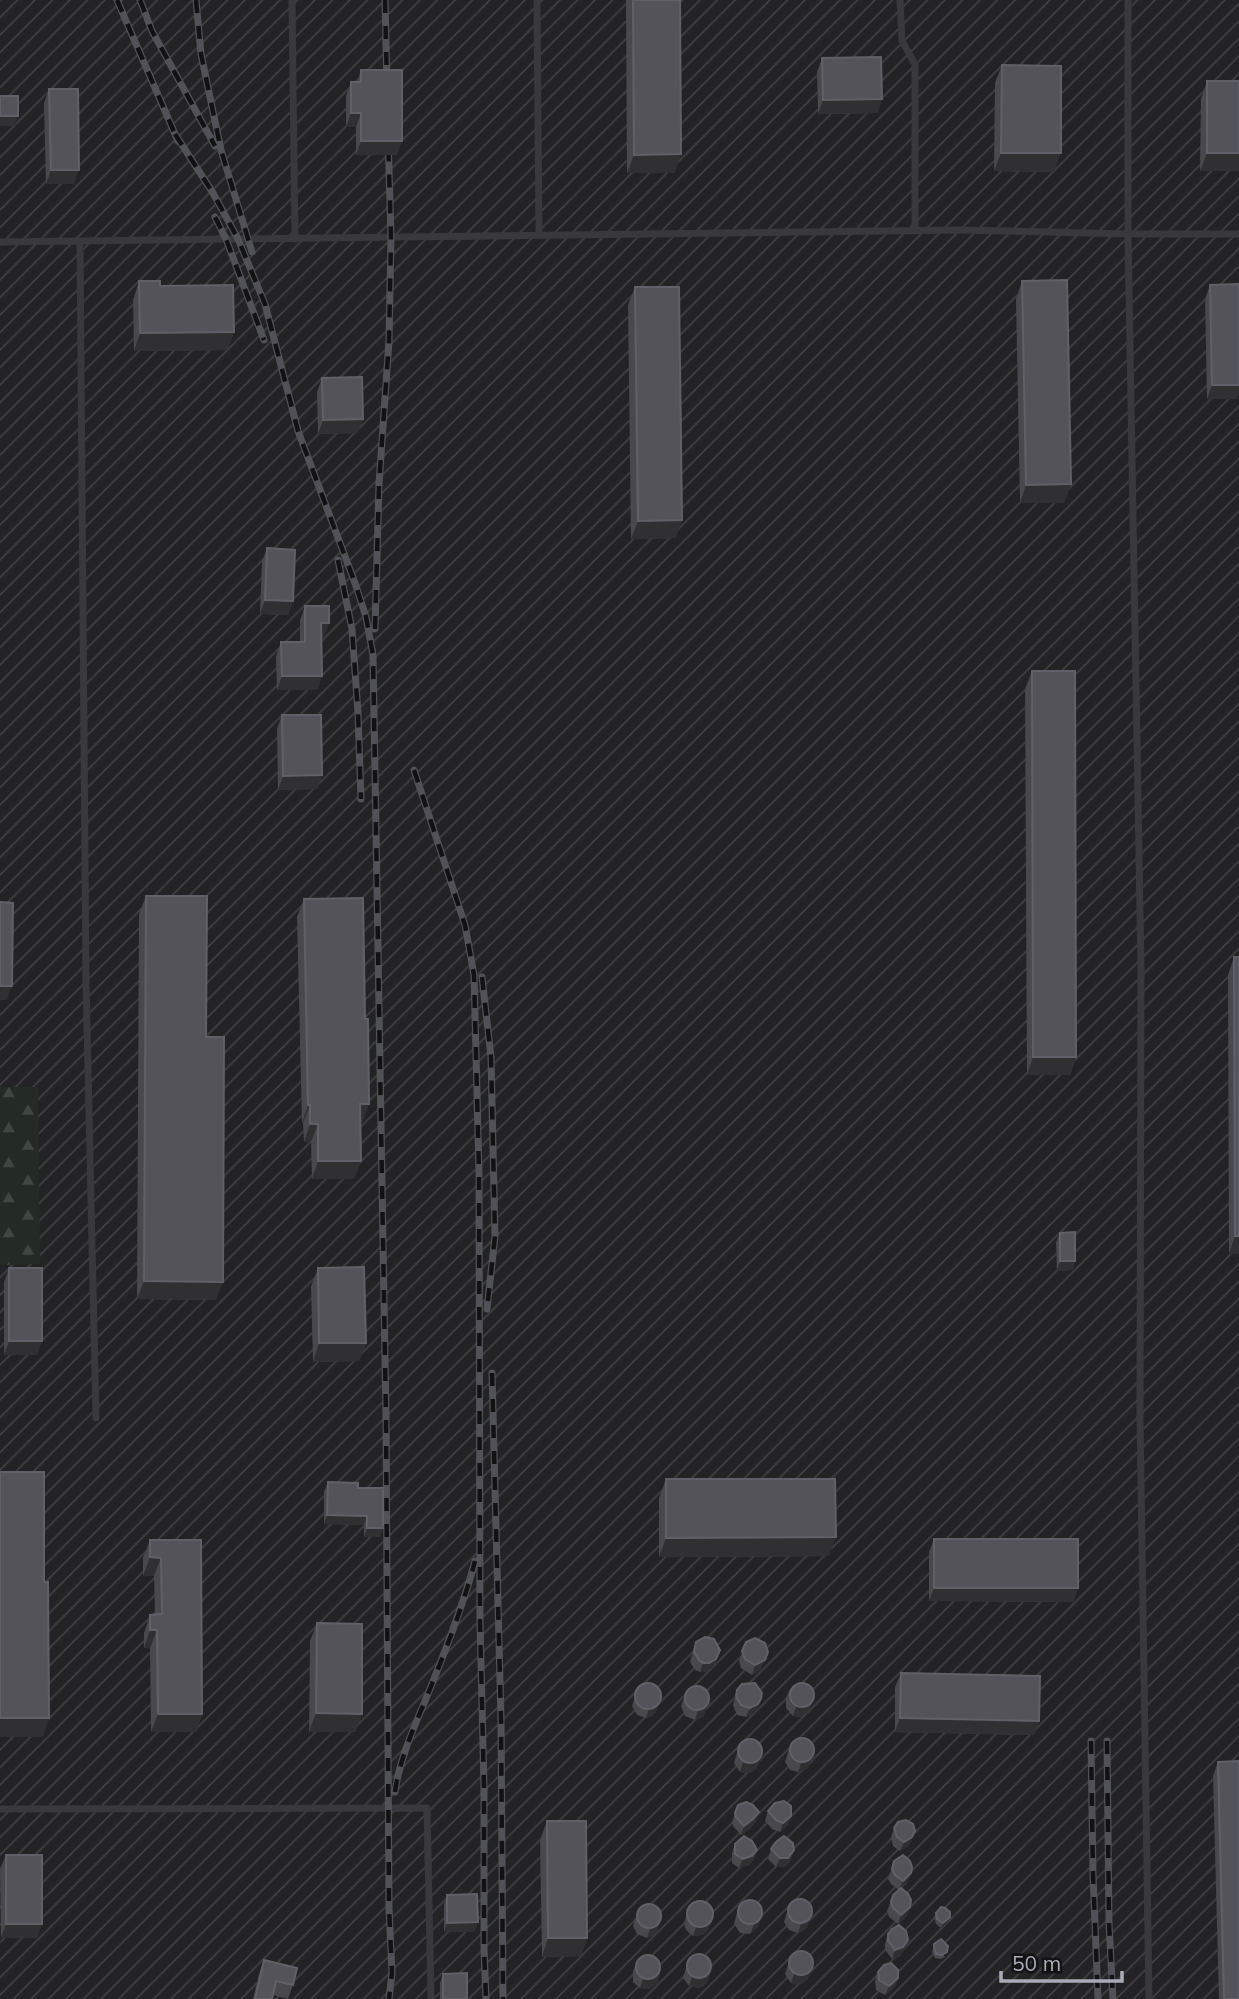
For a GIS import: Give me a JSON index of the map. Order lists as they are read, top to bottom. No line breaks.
{"scale_bar":"50 m"}
